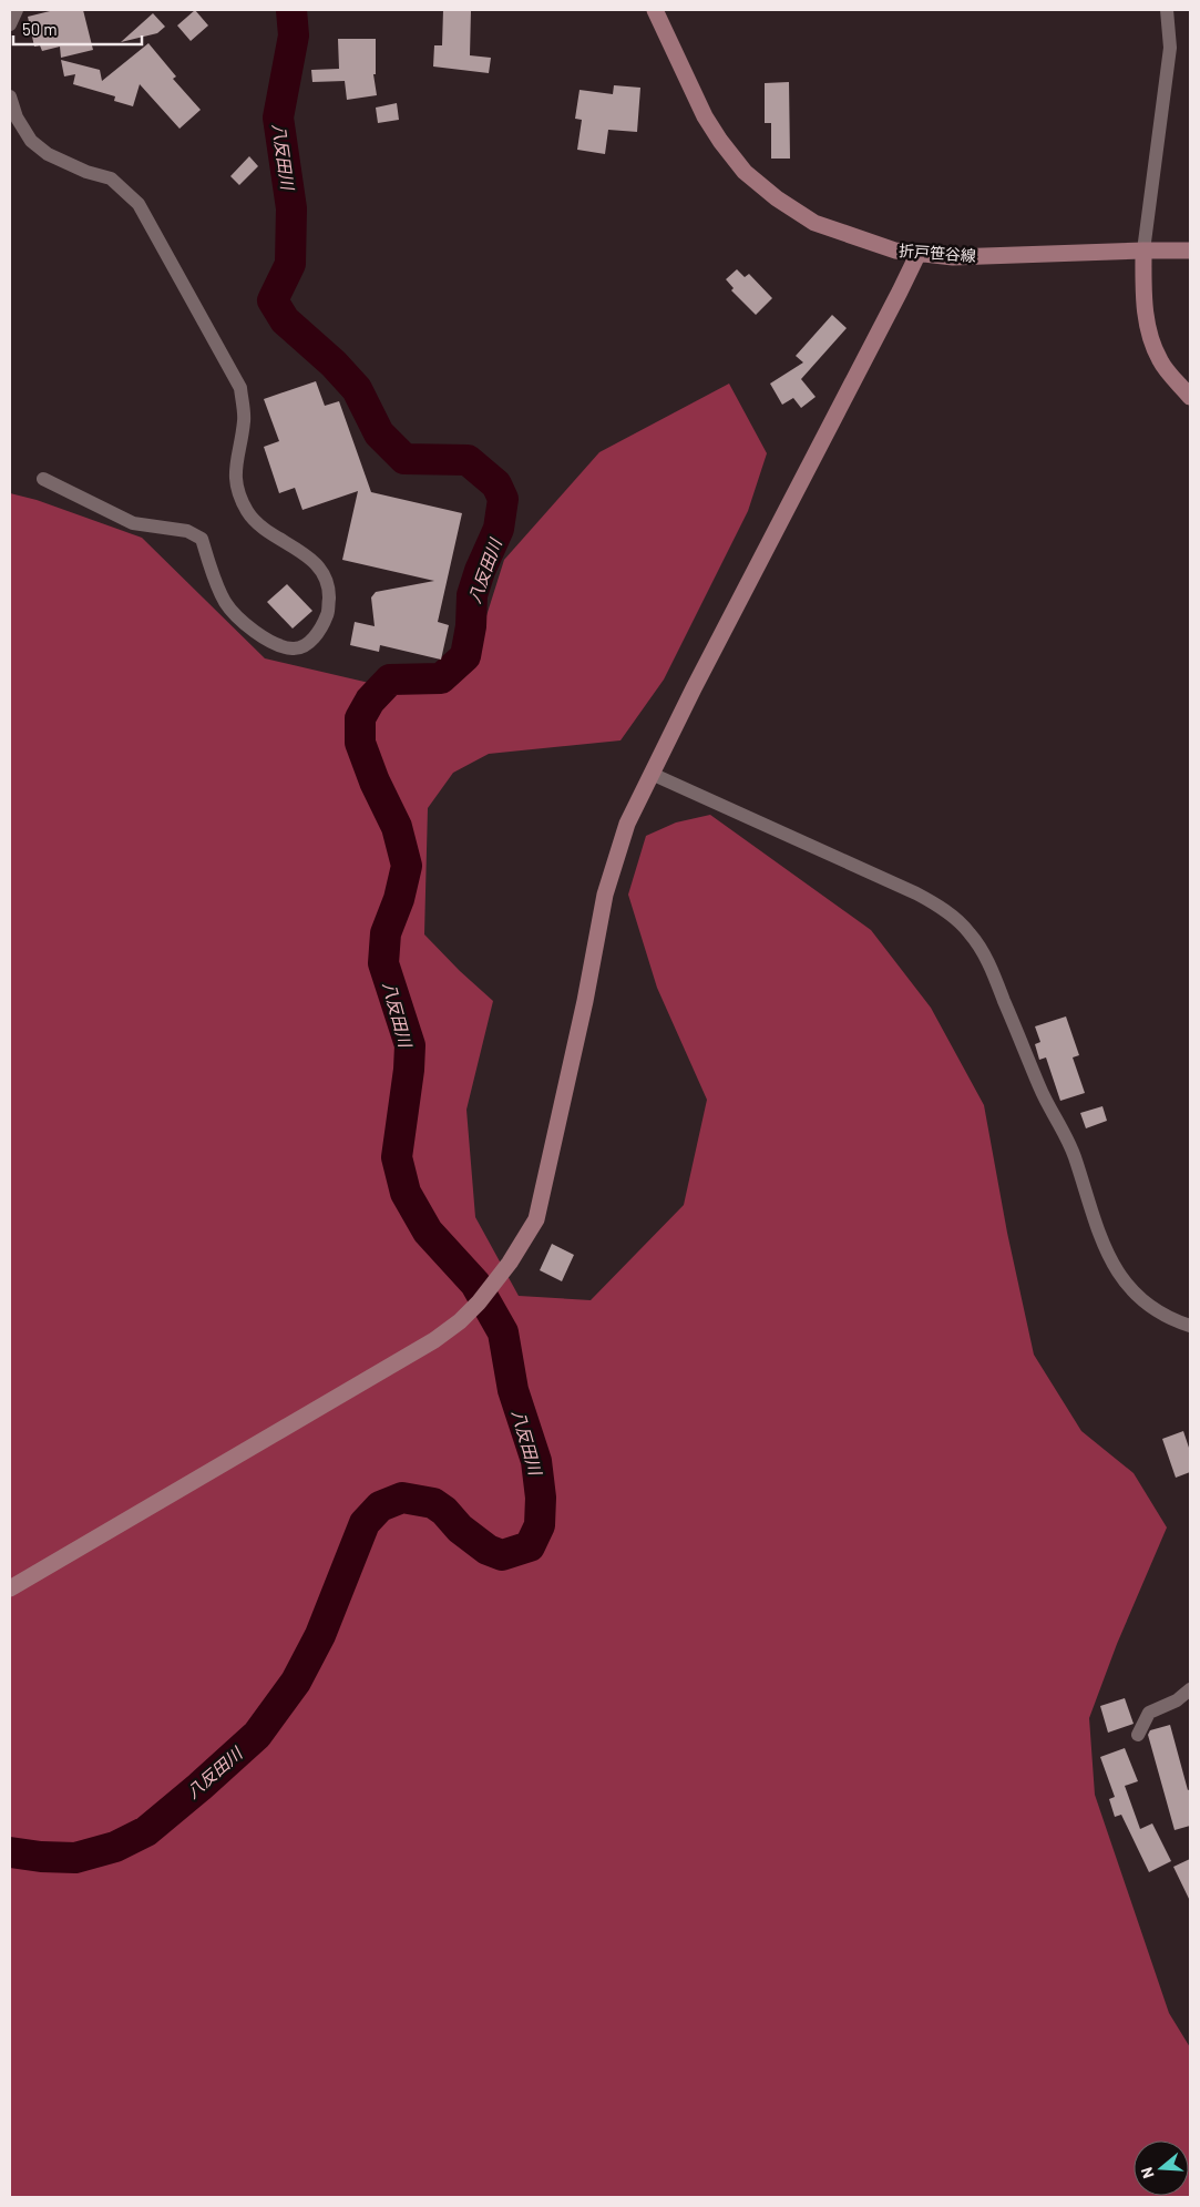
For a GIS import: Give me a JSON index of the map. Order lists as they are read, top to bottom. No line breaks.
{"streets":{"street":["折戸笹谷線"]},"water":["八反田川"],"scale_bar":"50 m","north":"left"}
